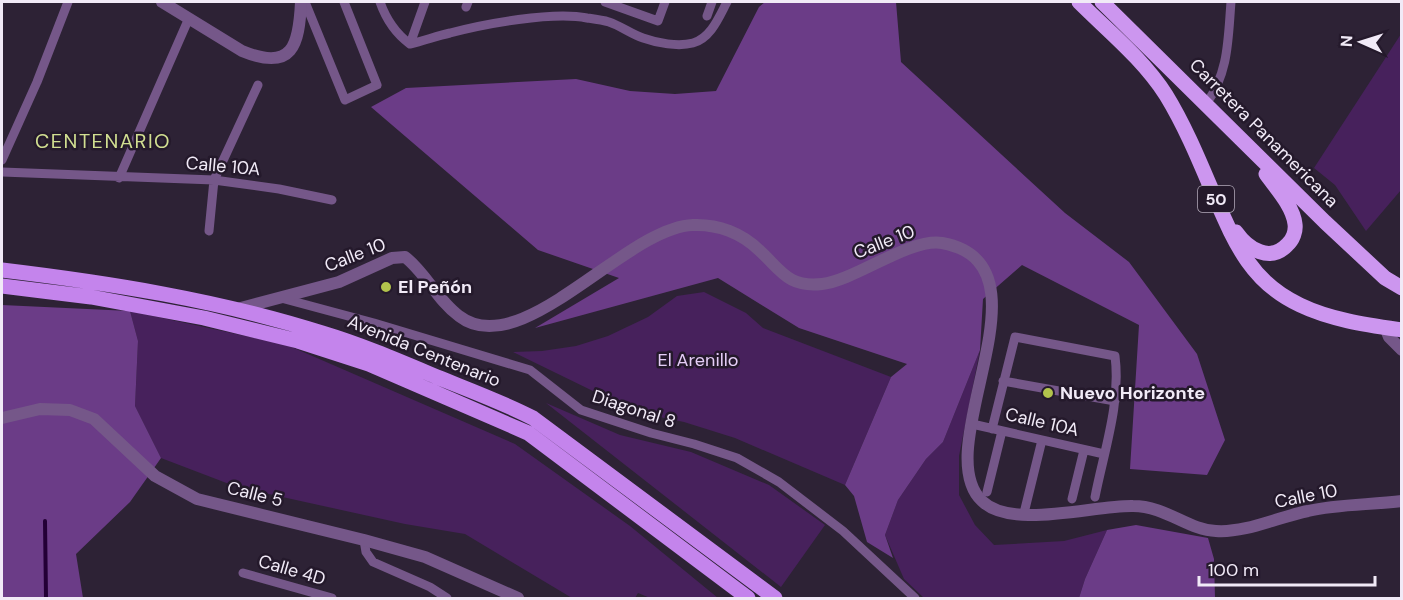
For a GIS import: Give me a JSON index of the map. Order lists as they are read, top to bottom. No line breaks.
{"streets":{"highway":["Carretera Panamericana","50"],"main road":["Avenida Centenario"],"street":["Calle 10A","Calle 10","Diagonal 8","Calle 5","Calle 4D"]},"crossings":[["Calle 10A","Calle 10"],["Calle 10","Avenida Centenario"],["Calle 10","Diagonal 8"]],"districts":["CENTENARIO"],"parks":["El Arenillo"],"places":["El Peñón","Nuevo Horizonte"],"scale_bar":"100 m","north":"left"}
